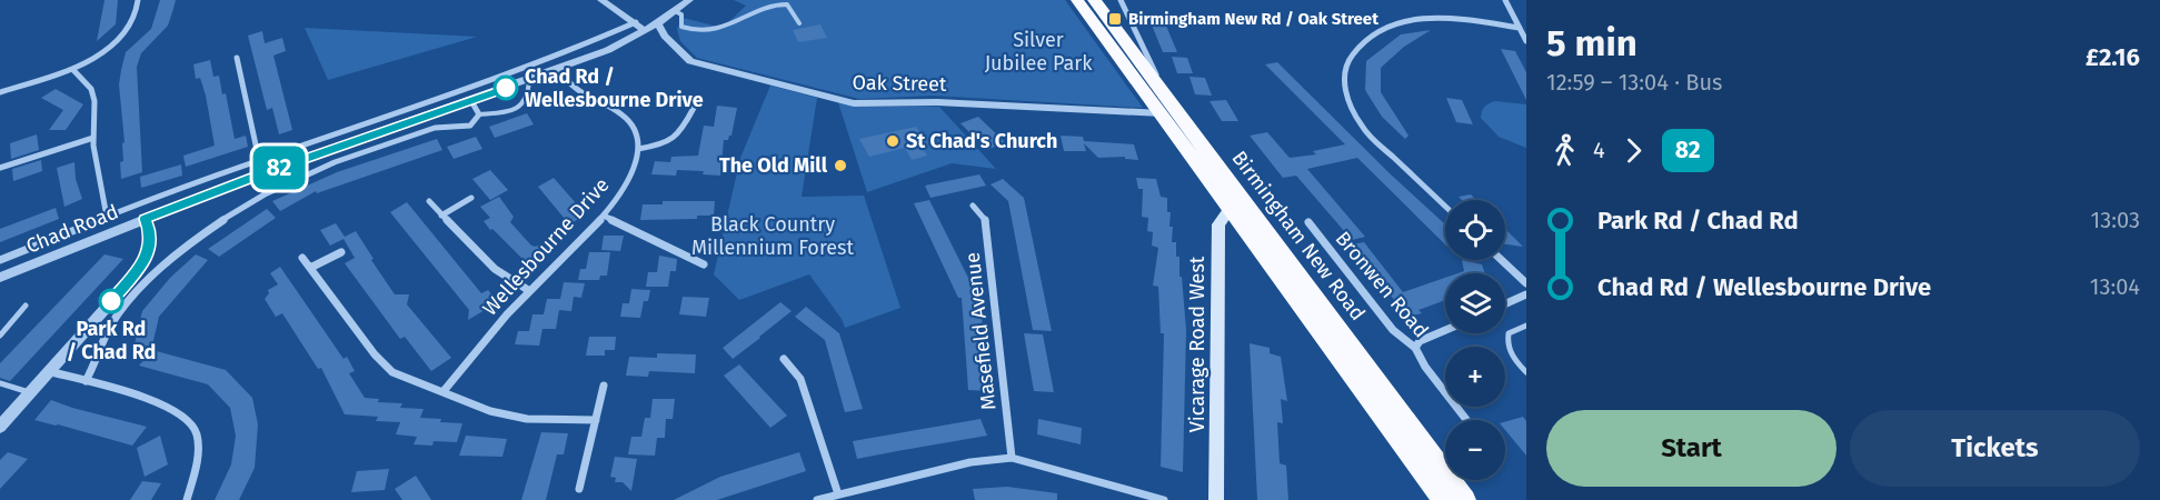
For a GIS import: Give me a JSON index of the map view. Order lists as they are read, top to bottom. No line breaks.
{"streets":{"highway":["Birmingham New Road"],"main road":["Vicarage Road West"],"street":["Oak Street","Chad Road","Wellesbourne Drive","Bronwen Road","Masefield Avenue"]},"crossings":[["Oak Street","Chad Road"],["Oak Street","Birmingham New Road"],["Birmingham New Road","Vicarage Road West"]],"parks":["Silver Jubilee Park","Black Country Millennium Forest"],"places":{"transit":["Birmingham New Rd / Oak Street"],"other":["Chad Rd / Wellesbourne Drive","St Chad's Church","The Old Mill","Park Rd / Chad Rd"]},"lines":["bus line 82"],"page":{"on_map":"82","heading":["5 min","12:59 – 13:04 · Bus","£2.16"],"legs":["4","82"],"list":[{"name":"Park Rd / Chad Rd","value":"13:03"},{"name":"Chad Rd / Wellesbourne Drive","value":"13:04"}],"map_buttons":["+","−"],"buttons":["Start","Tickets"]}}
